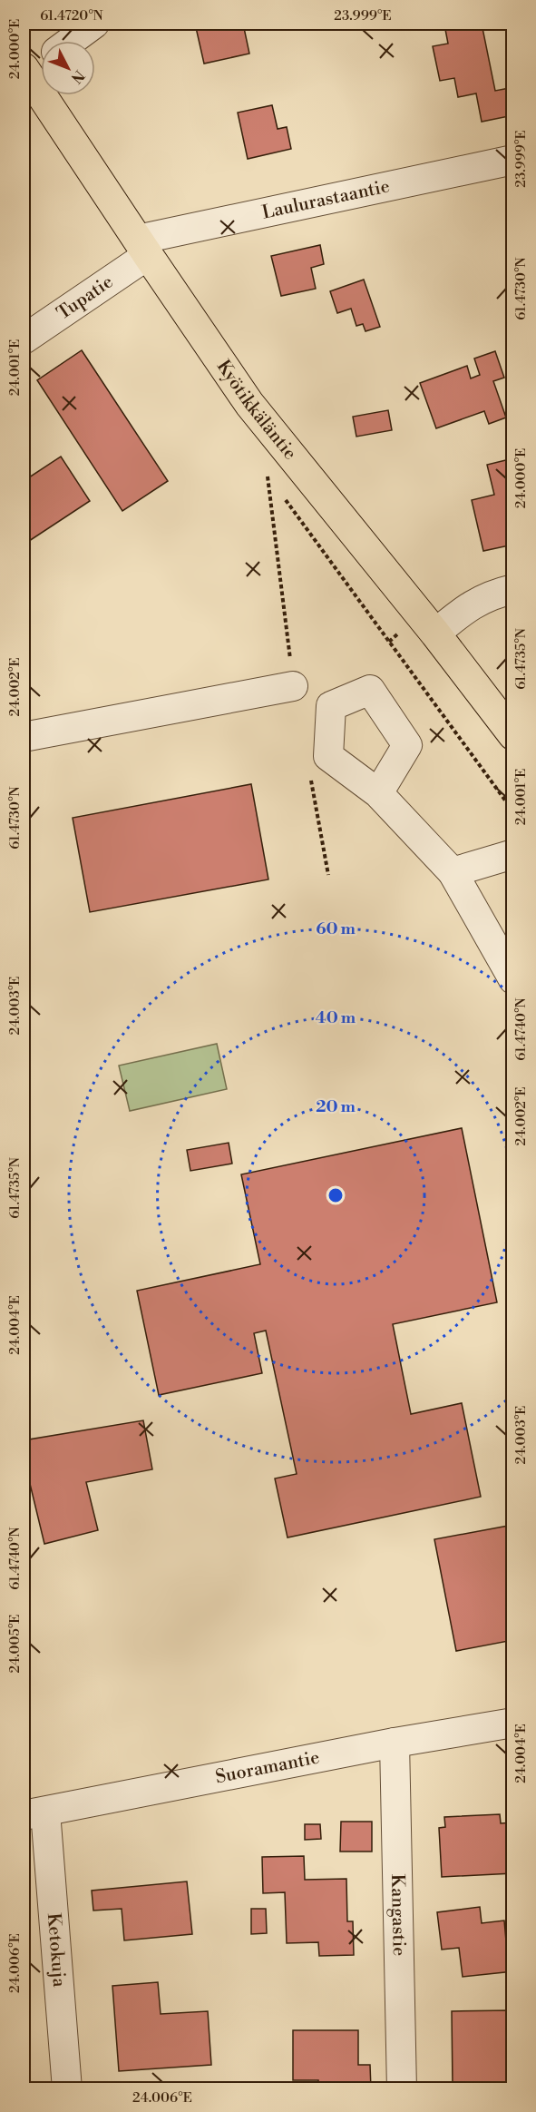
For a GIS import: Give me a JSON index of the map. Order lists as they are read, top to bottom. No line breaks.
{"streets":{"main road":["Kyötikkäläntie"],"street":["Laulurastaantie","Tupatie","Suoramantie","Kangastie","Ketokuja"]},"crossings":[["Laulurastaantie","Tupatie"],["Laulurastaantie","Kyötikkäläntie"],["Tupatie","Kyötikkäläntie"],["Suoramantie","Kangastie"],["Suoramantie","Ketokuja"]],"north":"bottom right","coordinates":["61.4720°N","23.999°E","24.000°E","61.4730°N","24.001°E","61.4735°N","24.002°E","24.003°E","61.4740°N","24.004°E","24.005°E","24.006°E"],"rings":["60 m","40 m","20 m"]}
